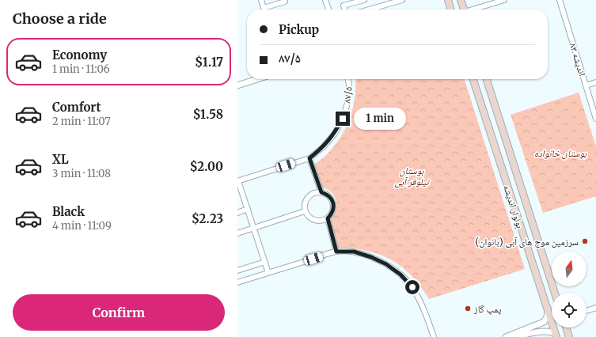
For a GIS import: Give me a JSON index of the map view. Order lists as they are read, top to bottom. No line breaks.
{"streets":{"main road":["بولوار اندیشه"],"street":["اندیشه ۸۳","۸۷/۵"]},"parks":["بوستان خانواده","بوستان نیلوفر آبی"],"places":["سرزمین موج های آبی (بانوان)","پمپ گاز"],"north":"top","page":{"heading":"Choose a ride","banner":["Pickup","۸۷/۵"],"list":[{"name":"Economy","note":"1 min · 11:06","value":"$1.17"},{"name":"Comfort","note":"2 min · 11:07","value":"$1.58"},{"name":"XL","note":"3 min · 11:08","value":"$2.00"},{"name":"Black","note":"4 min · 11:09","value":"$2.23"}],"bubble":"1 min","buttons":"Confirm"}}
